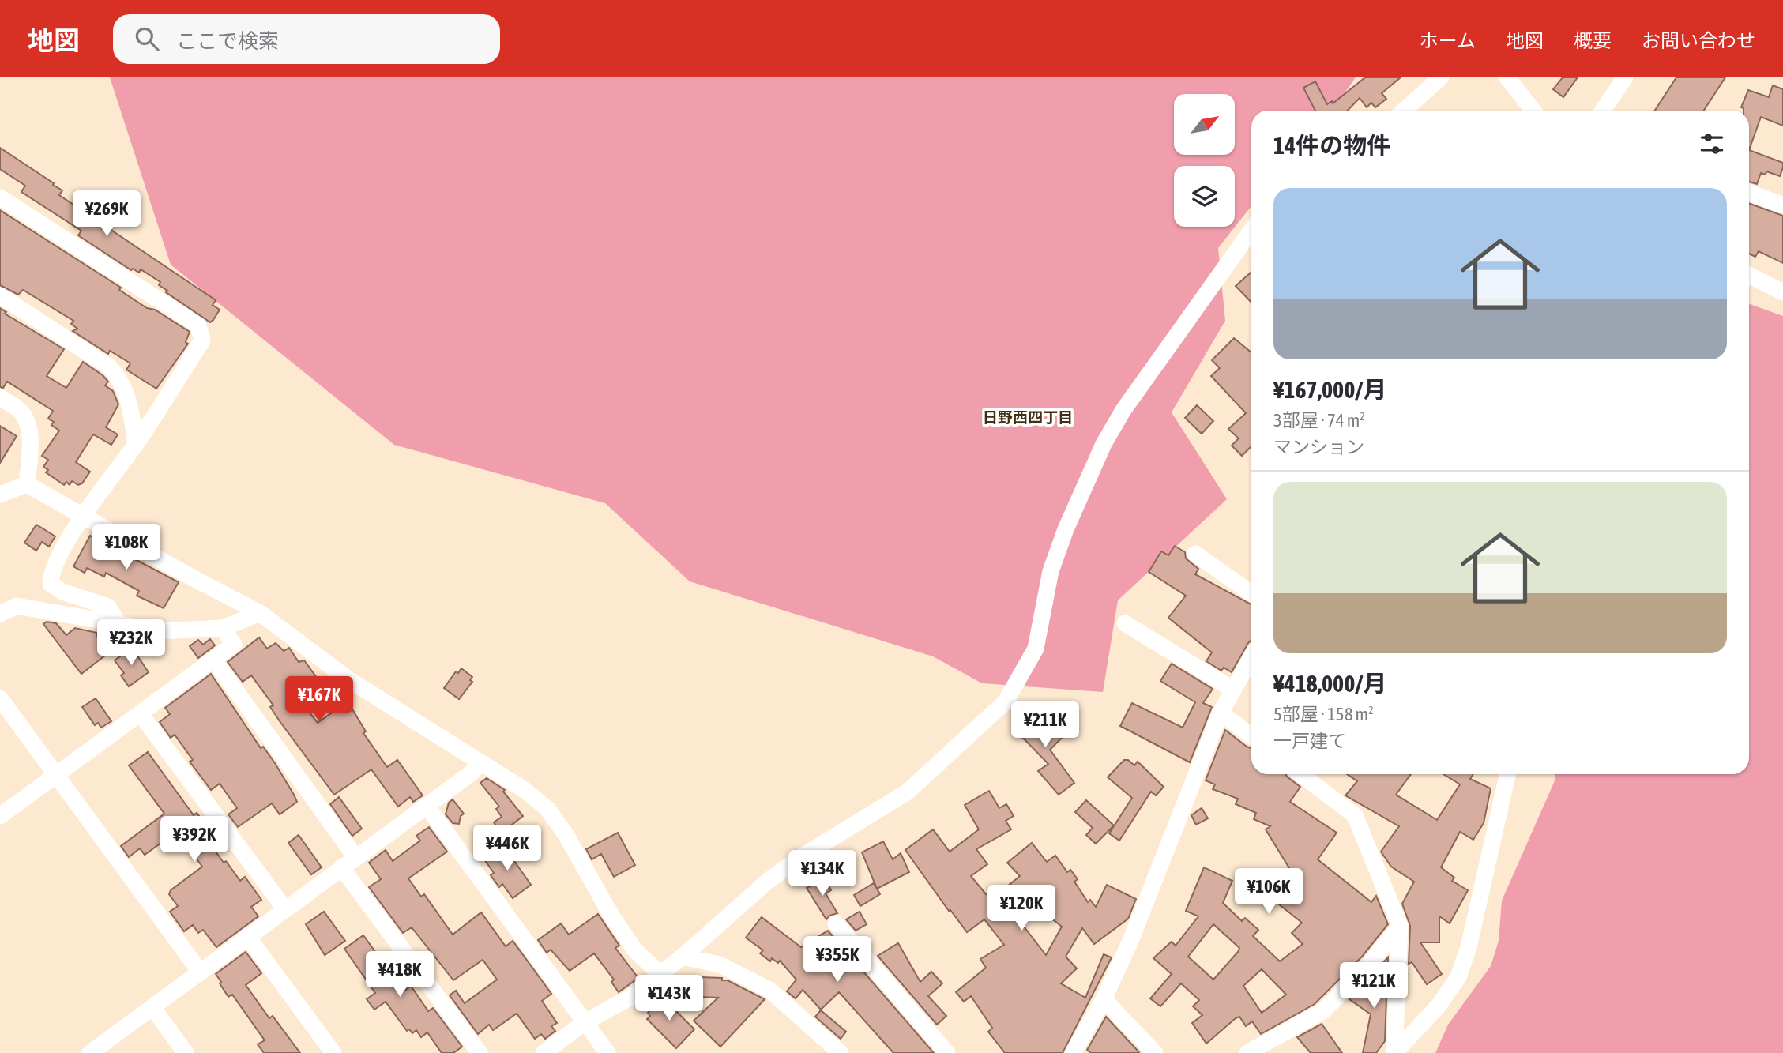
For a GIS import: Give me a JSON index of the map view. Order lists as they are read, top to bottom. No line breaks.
{"districts":["日野西四丁目"],"north":"top right","page":{"header":"地図","search":"ここで検索","nav":["ホーム","地図","概要","お問い合わせ"],"heading":"14件の物件","list":[{"name":"¥167,000/月","note":"3部屋 · 74 m² · マンション"},{"name":"¥418,000/月","note":"5部屋 · 158 m² · 一戸建て"}],"price":["¥269K","¥108K","¥232K","¥167K","¥211K","¥392K","¥446K","¥134K","¥106K","¥120K","¥355K","¥418K","¥121K","¥143K"]}}
